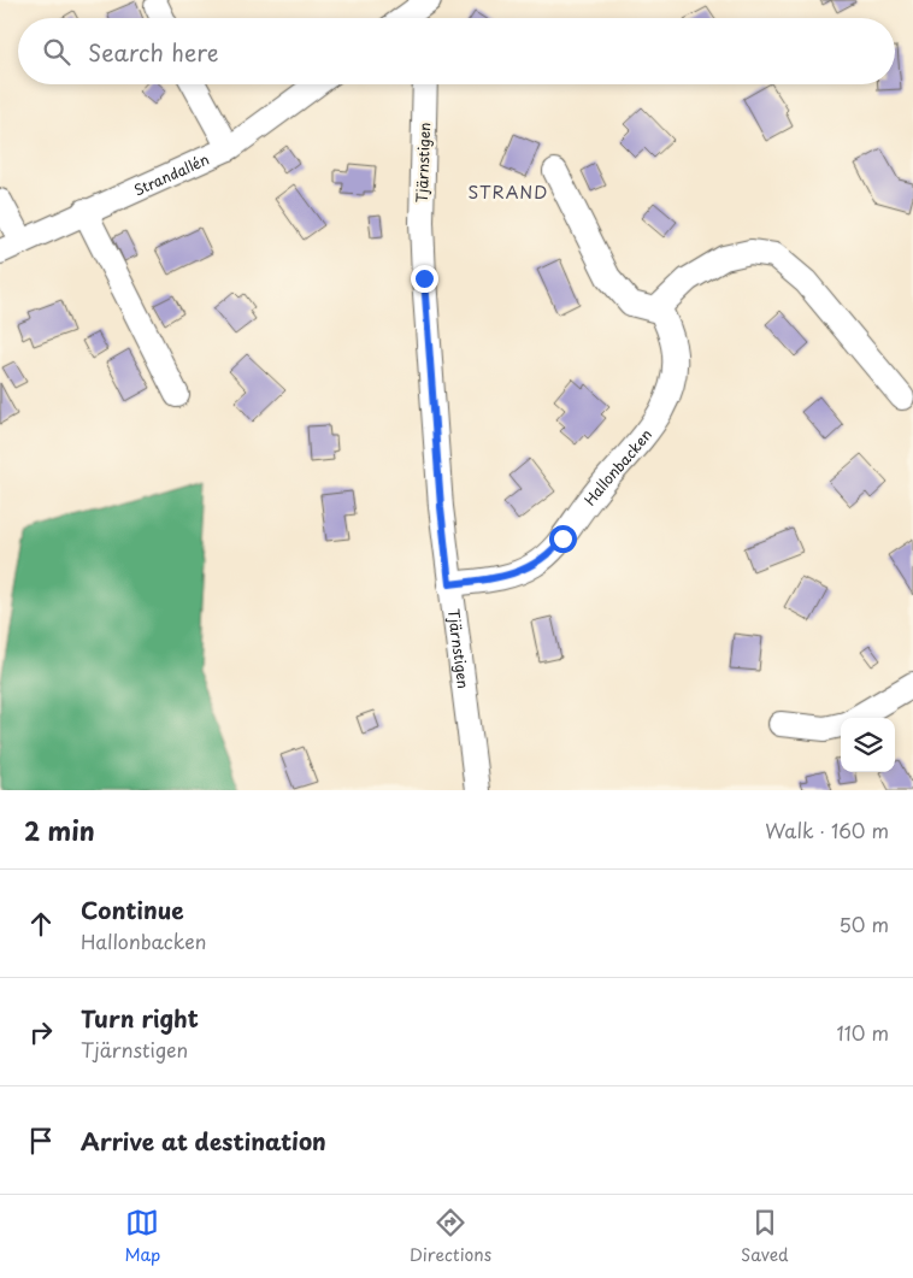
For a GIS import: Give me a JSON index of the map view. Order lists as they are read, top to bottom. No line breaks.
{"streets":{"street":["Tjärnstigen","Strandallén","Hallonbacken"]},"crossings":[["Tjärnstigen","Hallonbacken"]],"districts":["STRAND"],"page":{"search":"Search here","heading":["2 min","Walk · 160 m"],"list":[["Continue","Hallonbacken","50 m"],["Turn right","Tjärnstigen","110 m"],"Arrive at destination"],"nav":["Map","Directions","Saved"]}}
